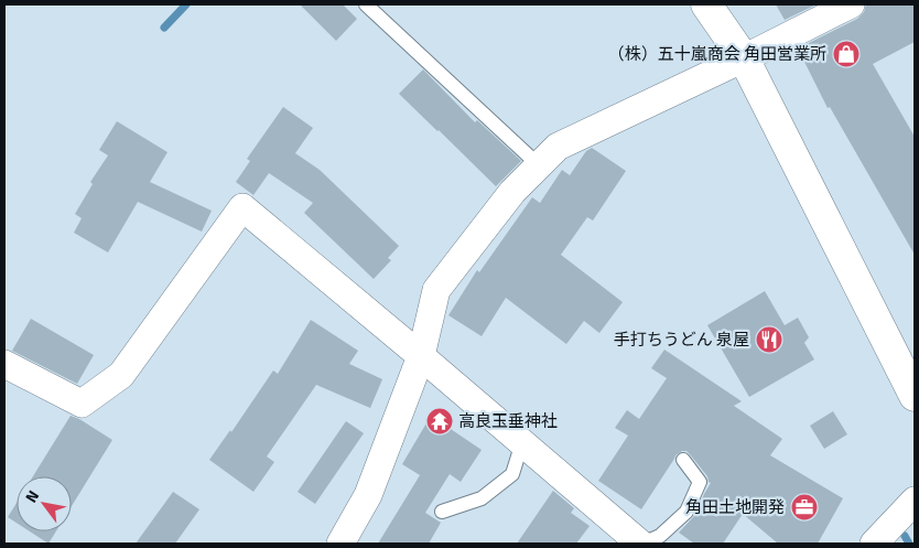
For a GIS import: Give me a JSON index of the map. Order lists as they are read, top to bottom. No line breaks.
{"places":{"shop":["（株）五十嵐商会 角田営業所"],"restaurant":["手打ちうどん 泉屋"],"temple":["高良玉垂神社"],"office":["角田土地開発"]},"north":"top left"}
